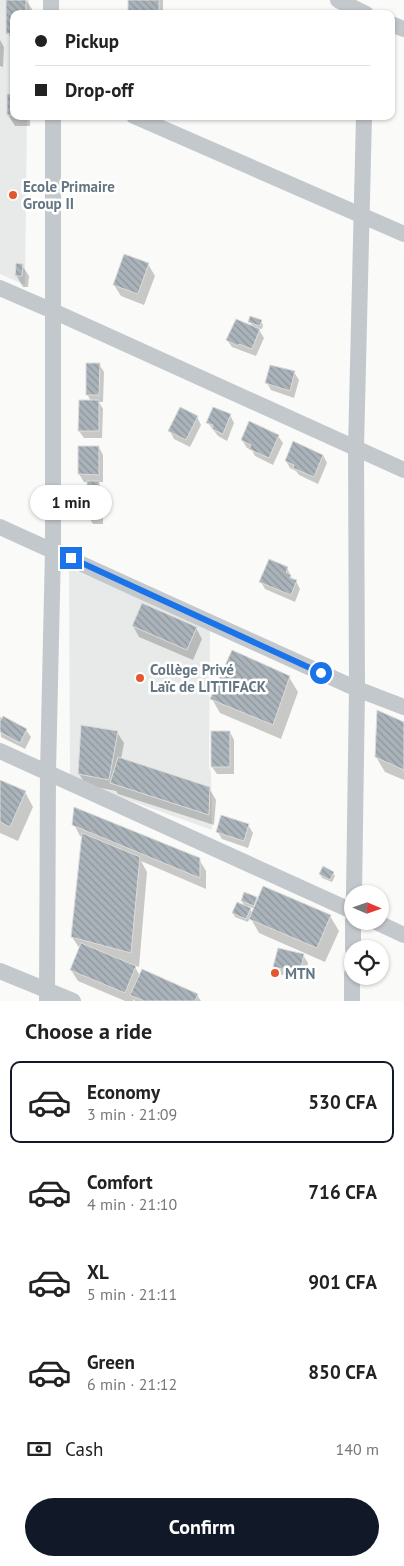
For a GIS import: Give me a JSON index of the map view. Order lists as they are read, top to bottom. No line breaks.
{"places":["Ecole Primaire Group II","Collège Privé Laïc de LITTIFACK","MTN"],"north":"right","page":{"banner":["Pickup","Drop-off"],"bubble":"1 min","heading":"Choose a ride","list":[{"name":"Economy","note":"3 min · 21:09","value":"530 CFA"},{"name":"Comfort","note":"4 min · 21:10","value":"716 CFA"},{"name":"XL","note":"5 min · 21:11","value":"901 CFA"},{"name":"Green","note":"6 min · 21:12","value":"850 CFA"}],"pay":["Cash","140 m"],"buttons":"Confirm"}}
